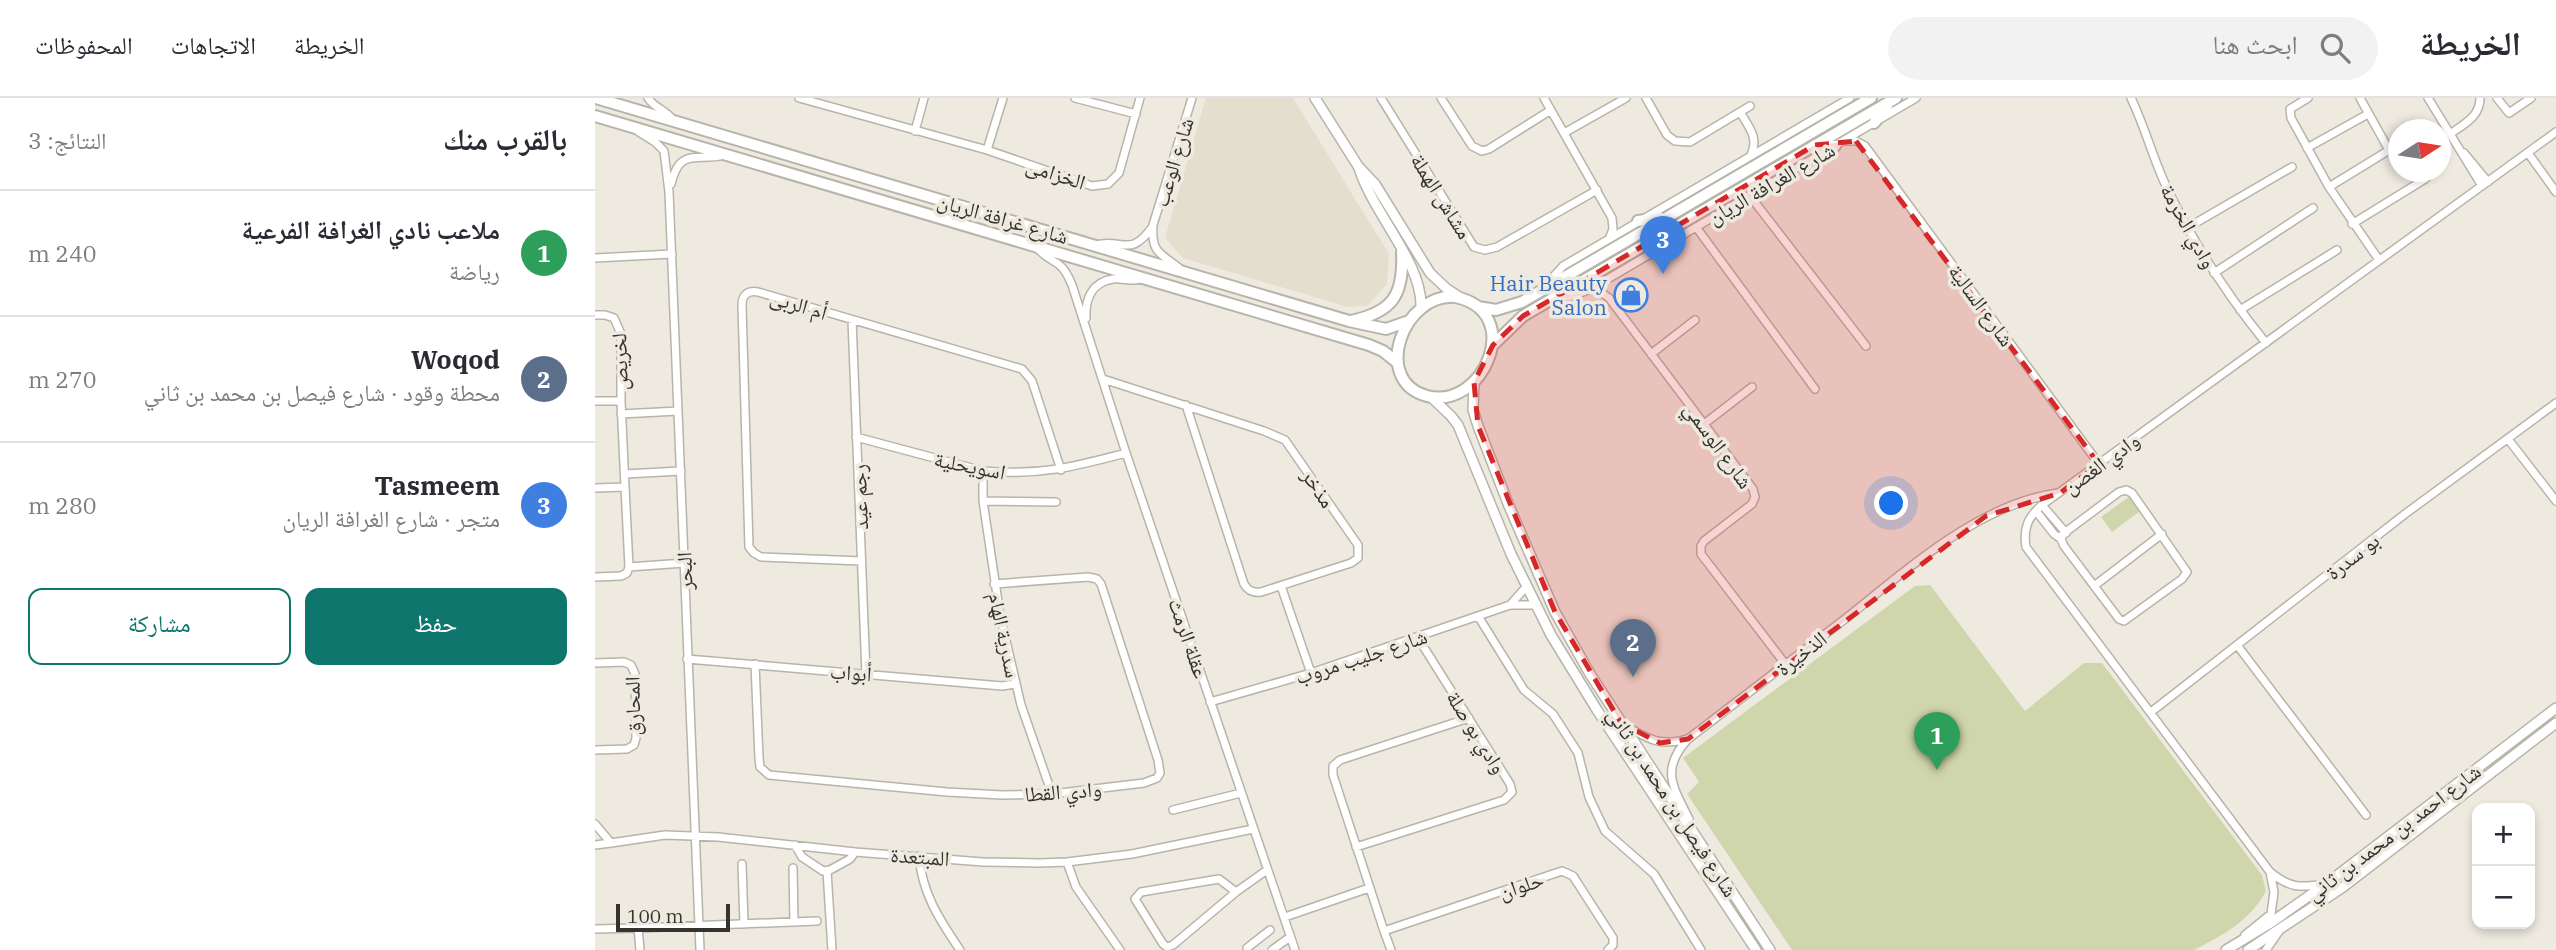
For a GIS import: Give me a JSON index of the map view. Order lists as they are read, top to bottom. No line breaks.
{"streets":{"main road":["شارع الغرافة الريان","شارع غرافة الريان"],"street":["شارع الوعب","الخزامى","مشاش الهملة","وادي الخرمة","أم الربى","شارع السالية","لخريص","شارع الوسمي","وادي الغصن","اسويحلية","مذخر","رجم عيد","بو سدرة","البحر","سدرية الهام","عقلة الرمث","الذخيرة","شارع جليب مروب","أبواب","المحارق","وادي بو صلة","وادي القطا","شارع فيصل بن محمد بن ثاني","شارع احمد بن محمد بن ثاني","المبتعدة","حلوان"]},"crossings":[["شارع الوعب","شارع غرافة الريان"],["شارع الغرافة الريان","شارع غرافة الريان"],["شارع الغرافة الريان","شارع الوسمي"],["شارع الغرافة الريان","شارع فيصل بن محمد بن ثاني"],["شارع غرافة الريان","البحر"],["شارع غرافة الريان","عقلة الرمث"],["شارع غرافة الريان","شارع فيصل بن محمد بن ثاني"],["وادي الخرمة","وادي الغصن"],["أم الربى","اسويحلية"],["أم الربى","رجم عيد"],["شارع السالية","وادي الغصن"],["شارع الوسمي","الذخيرة"],["وادي الغصن","الذخيرة"],["اسويحلية","رجم عيد"],["اسويحلية","سدرية الهام"],["اسويحلية","عقلة الرمث"],["مذخر","عقلة الرمث"],["رجم عيد","أبواب"],["البحر","أبواب"],["البحر","المبتعدة"],["سدرية الهام","أبواب"],["سدرية الهام","وادي القطا"],["عقلة الرمث","شارع جليب مروب"],["عقلة الرمث","المبتعدة"],["الذخيرة","شارع فيصل بن محمد بن ثاني"],["شارع جليب مروب","وادي بو صلة"],["شارع جليب مروب","شارع فيصل بن محمد بن ثاني"],["أبواب","وادي القطا"]],"places":{"shop":["Hair Beauty Salon"]},"scale_bar":"100 m","north":"right","page":{"header":"الخريطة","search":"ابحث هنا","nav":["الخريطة","الاتجاهات","المحفوظات"],"heading":["بالقرب منك","النتائج: 3"],"list":[{"mark":"1","name":"ملاعب نادي الغرافة الفرعية","note":"رياضة","value":"240 m"},{"mark":"2","name":"Woqod","note":"محطة وقود · شارع فيصل بن محمد بن ثاني","value":"270 m"},{"mark":"3","name":"Tasmeem","note":"متجر · شارع الغرافة الريان","value":"280 m"}],"pins":["3","2","1"],"buttons":["حفظ","مشاركة"],"map_buttons":["+","−"],"scale":"100 m"}}
